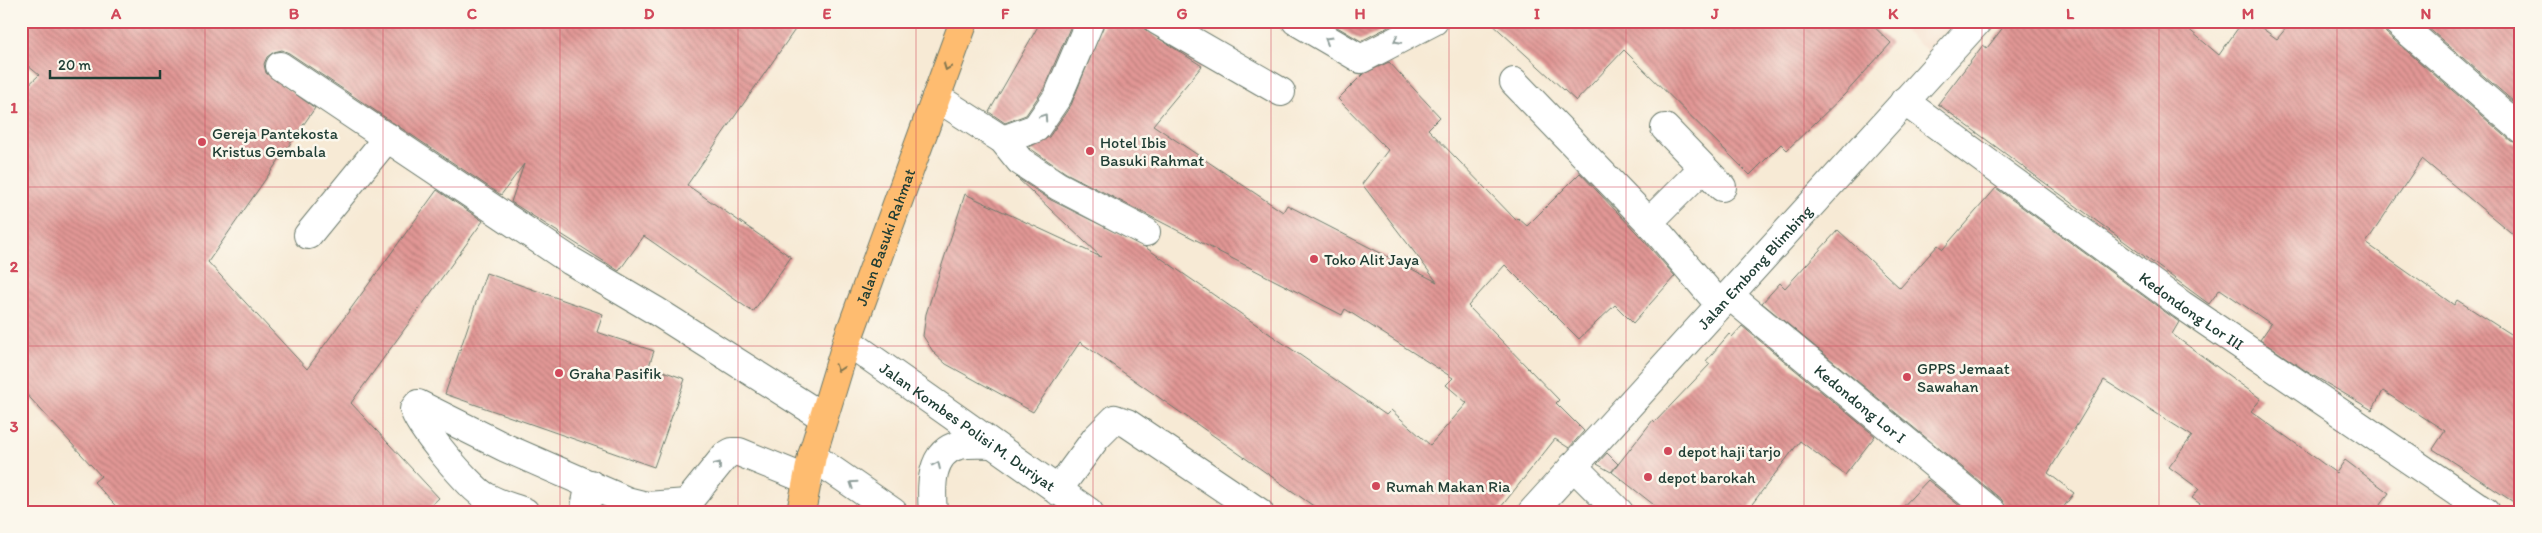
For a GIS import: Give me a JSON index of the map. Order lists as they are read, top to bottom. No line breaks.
{"streets":{"main road":["Jalan Basuki Rahmat"],"street":["Jalan Embong Blimbing","Kedondong Lor III","Kedondong Lor I","Jalan Kombes Polisi M. Duriyat"]},"crossings":[["Jalan Basuki Rahmat","Jalan Kombes Polisi M. Duriyat"],["Jalan Embong Blimbing","Kedondong Lor III"],["Jalan Embong Blimbing","Kedondong Lor I"]],"places":["Gereja Pantekosta Kristus Gembala","Hotel Ibis Basuki Rahmat","Toko Alit Jaya","Graha Pasifik","GPPS Jemaat Sawahan","depot haji tarjo","depot barokah","Rumah Makan Ria"],"scale_bar":"20 m","grid":{"columns":["A","B","C","D","E","F","G","H","I","J","K","L","M","N"],"rows":["1","2","3"]}}
